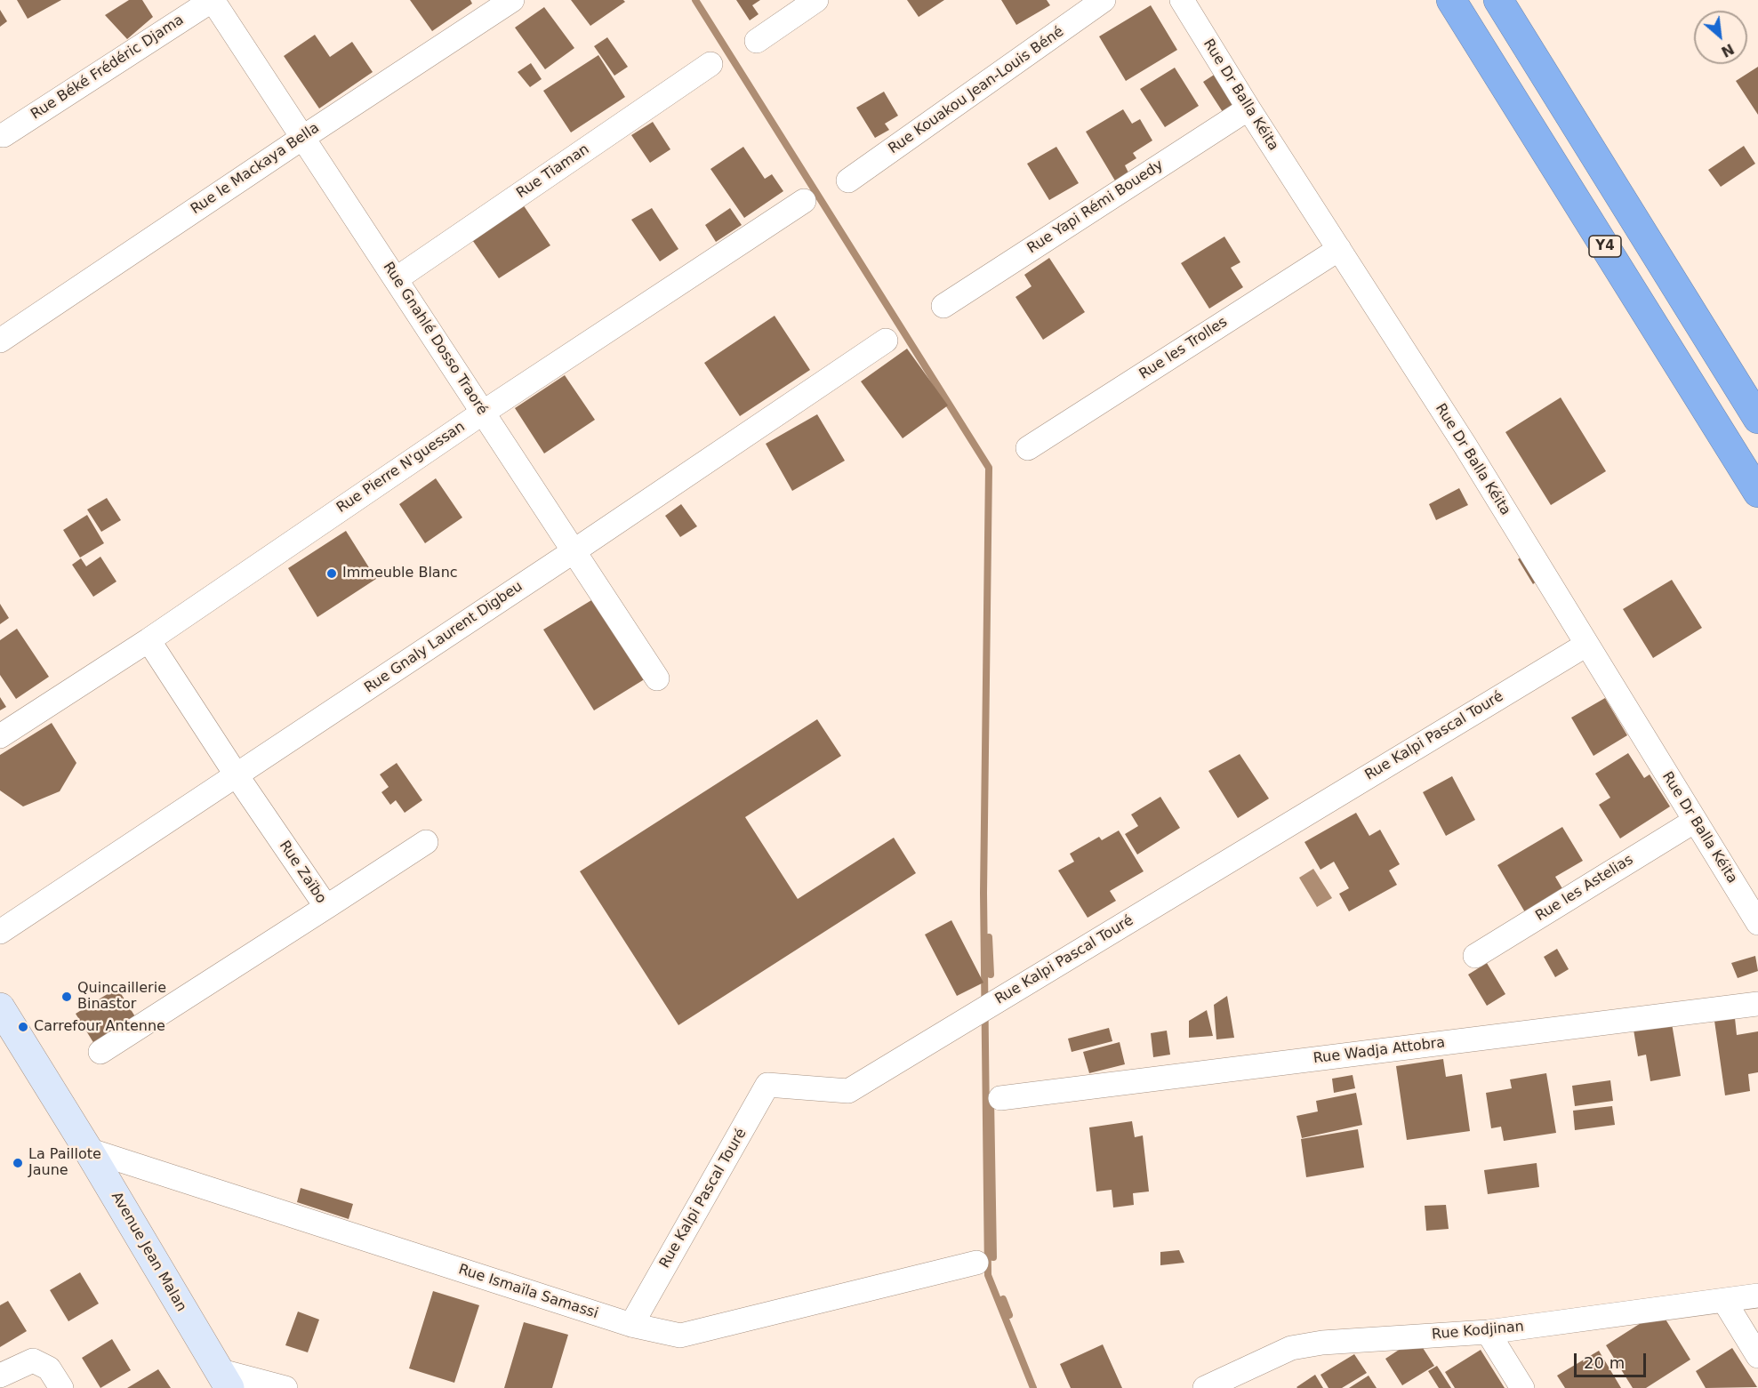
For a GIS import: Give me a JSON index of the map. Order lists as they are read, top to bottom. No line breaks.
{"streets":{"highway":["Y4"],"main road":["Avenue Jean Malan"],"street":["Rue Béké Frédéric Djama","Rue Kouakou Jean-Louis Béné","Rue Dr Balla Kéita","Rue le Mackaya Bella","Rue Tiaman","Rue Yapi Rémi Bouedy","Rue Gnahlé Dosso Traoré","Rue les Trolles","Rue Pierre N'guessan","Rue Gnaly Laurent Digbeu","Rue Kalpi Pascal Touré","Rue Zaïbo","Rue les Astelias","Rue Wadja Attobra","Rue Ismaïla Samassi","Rue Kodjinan"]},"crossings":[["Rue Béké Frédéric Djama","Rue Gnahlé Dosso Traoré"],["Rue Dr Balla Kéita","Rue Yapi Rémi Bouedy"],["Rue Dr Balla Kéita","Rue les Trolles"],["Rue Dr Balla Kéita","Rue Kalpi Pascal Touré"],["Rue Dr Balla Kéita","Rue les Astelias"],["Rue le Mackaya Bella","Rue Gnahlé Dosso Traoré"],["Rue Tiaman","Rue Gnahlé Dosso Traoré"],["Rue Gnahlé Dosso Traoré","Rue Pierre N'guessan"],["Rue Gnahlé Dosso Traoré","Rue Gnaly Laurent Digbeu"],["Rue Pierre N'guessan","Rue Zaïbo"],["Rue Gnaly Laurent Digbeu","Rue Zaïbo"],["Rue Kalpi Pascal Touré","Rue Ismaïla Samassi"],["Avenue Jean Malan","Rue Ismaïla Samassi"]],"places":["Immeuble Blanc","Quincaillerie Binastor","Carrefour Antenne","La Paillote Jaune"],"scale_bar":"20 m","north":"bottom right"}
